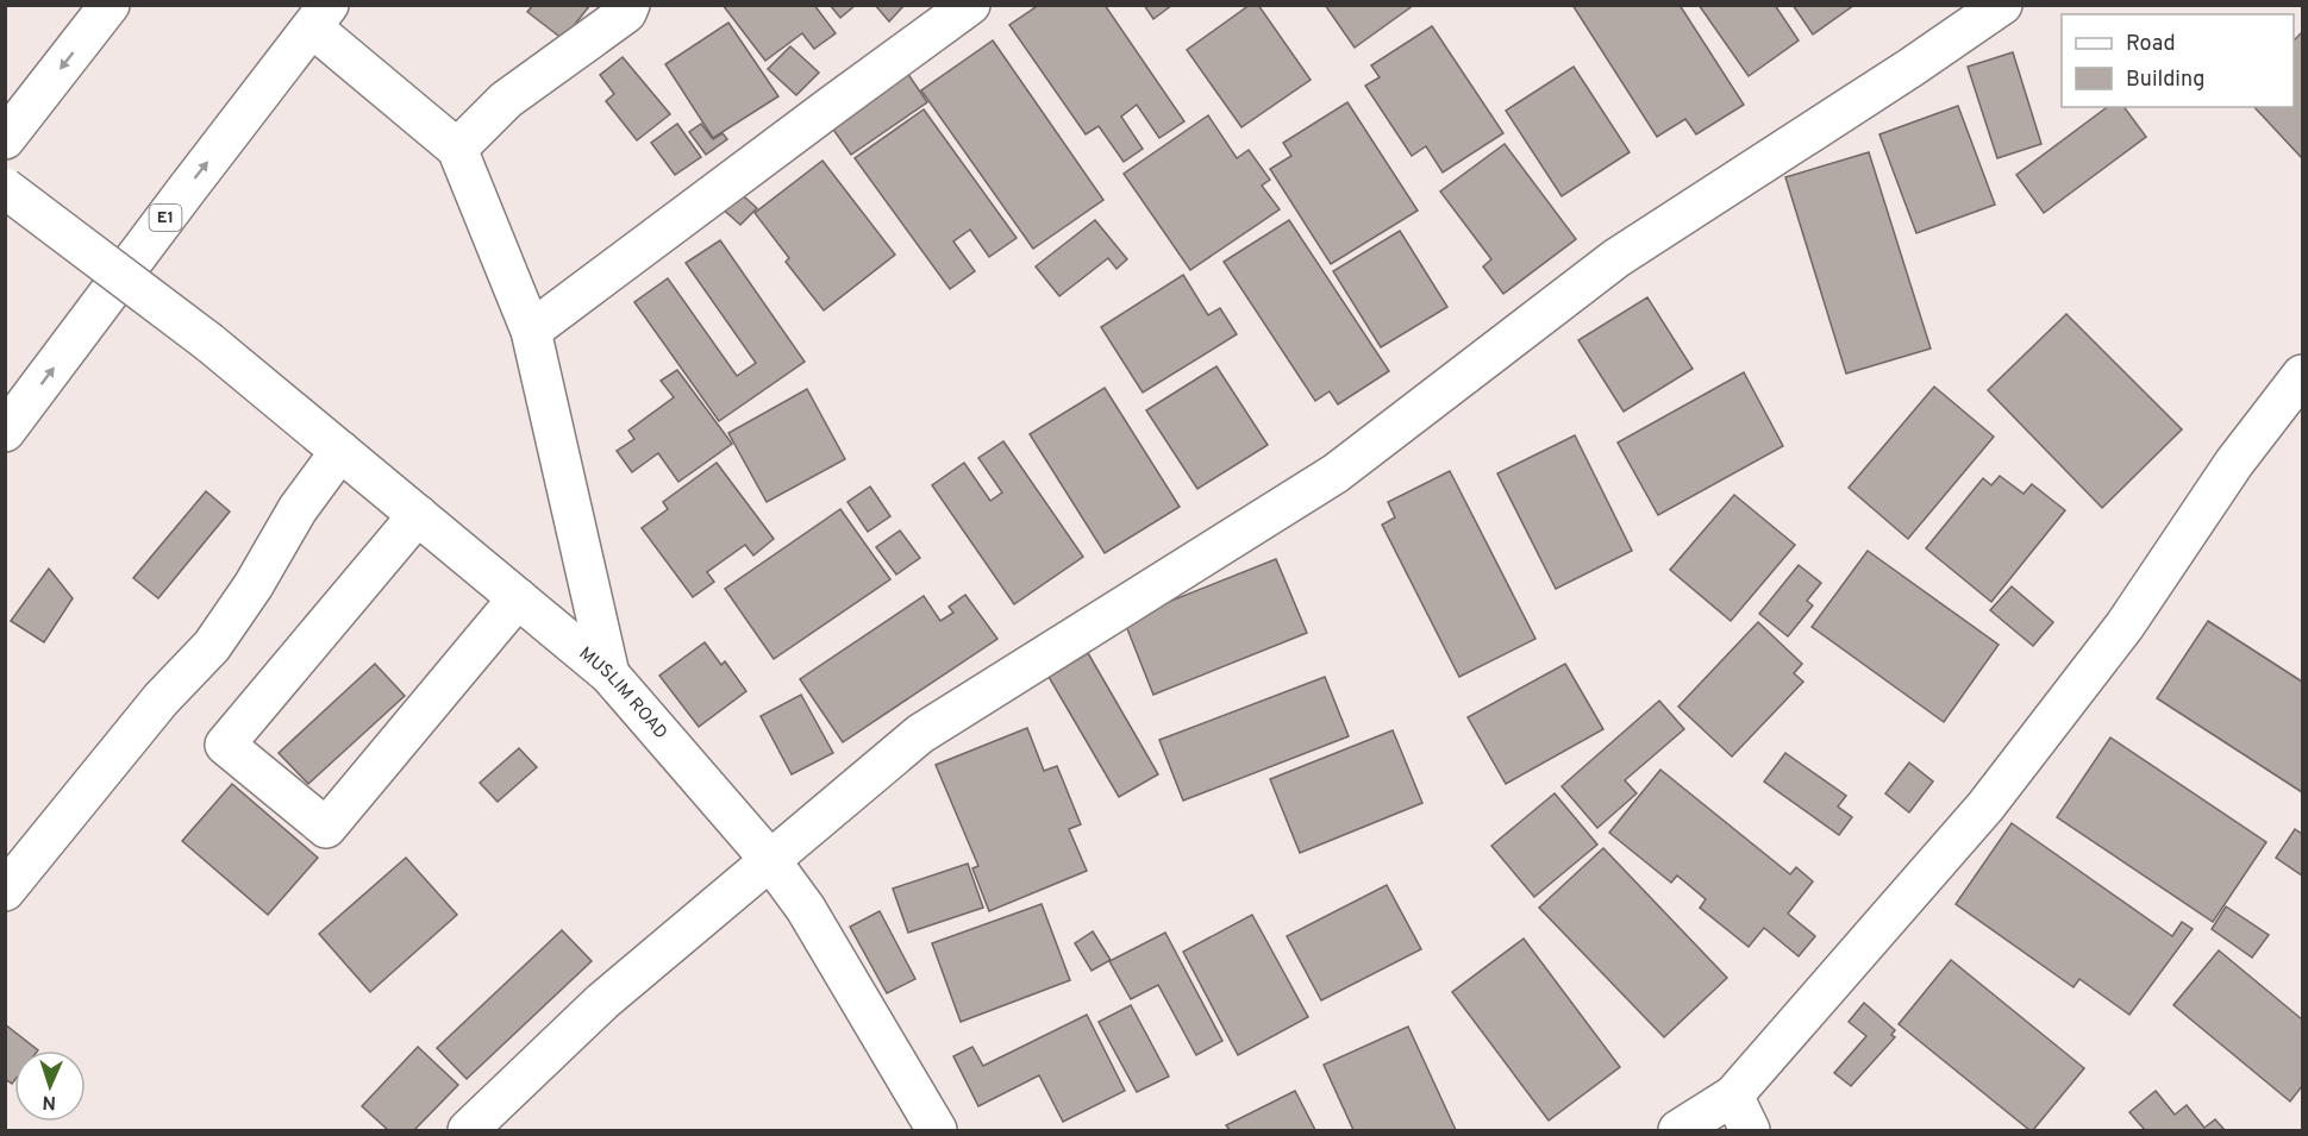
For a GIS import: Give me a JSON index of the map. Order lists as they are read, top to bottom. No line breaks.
{"streets":{"main road":["E1","MUSLIM ROAD"]},"legend":["Road","Building"],"north":"bottom"}
